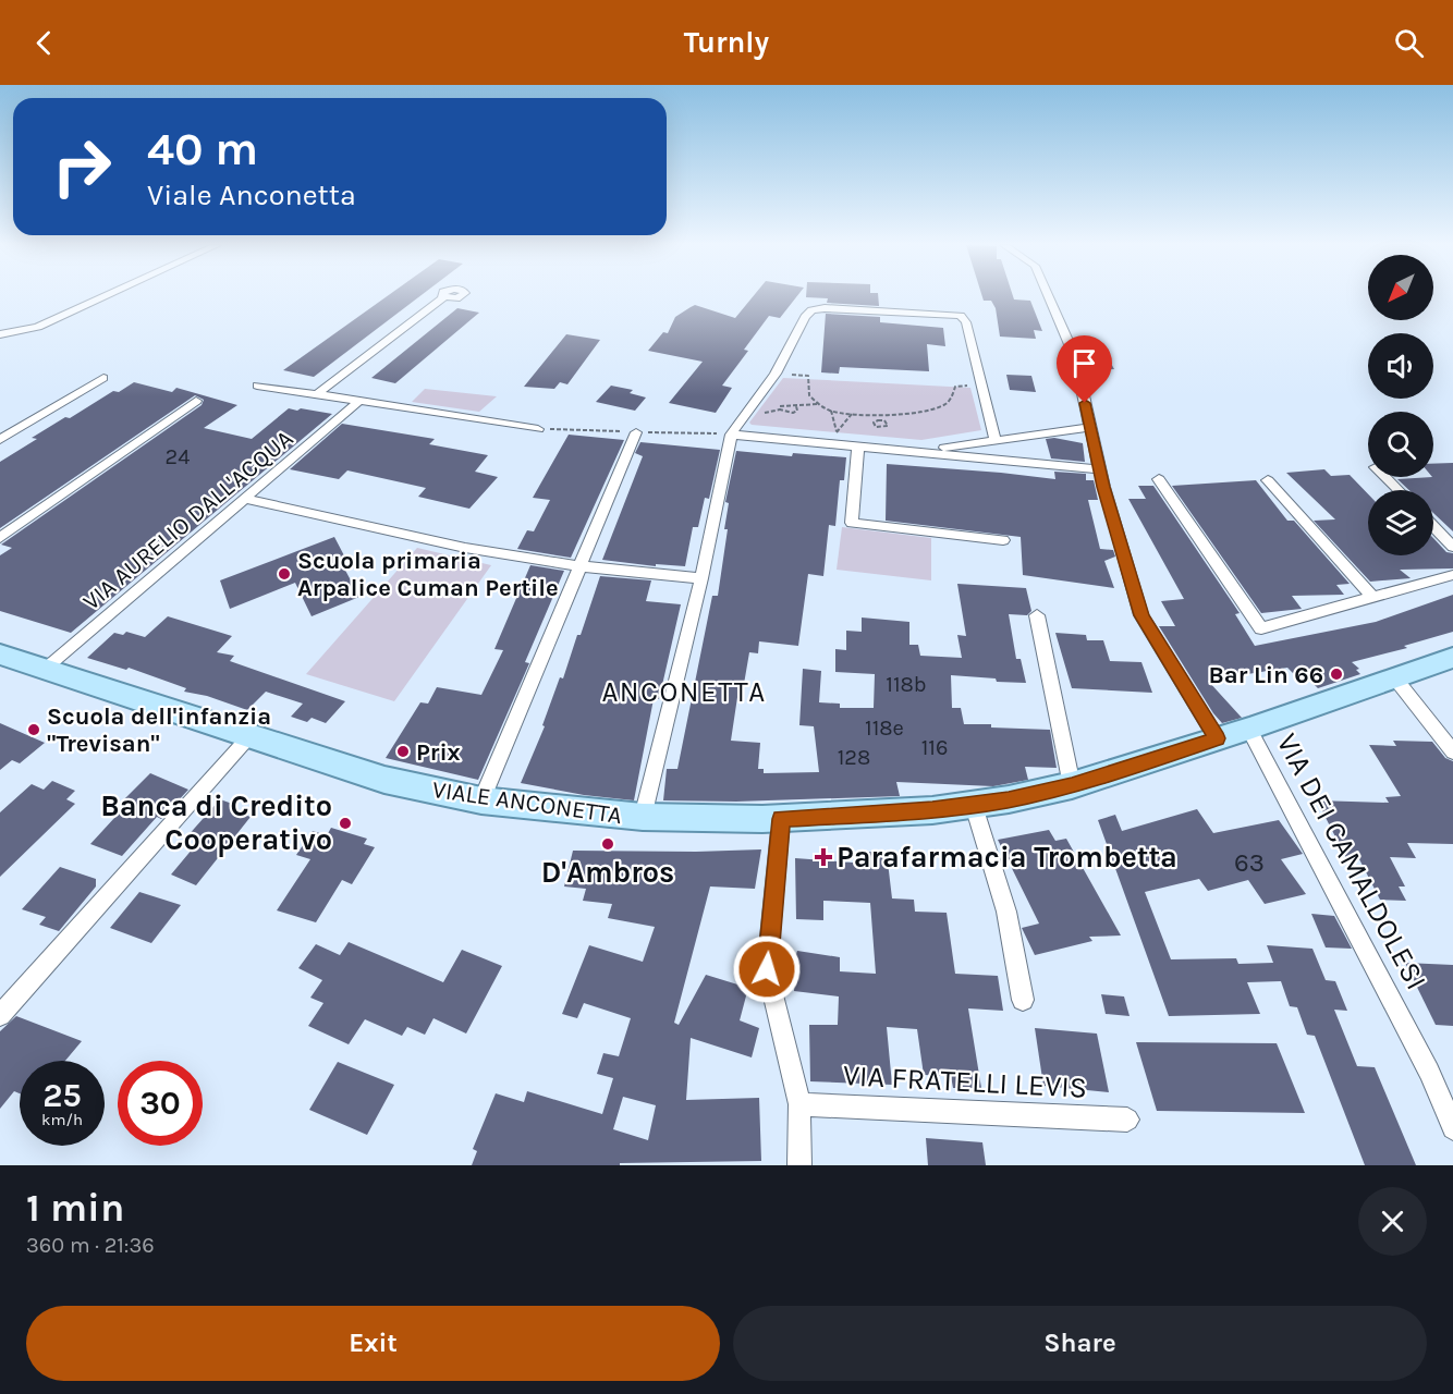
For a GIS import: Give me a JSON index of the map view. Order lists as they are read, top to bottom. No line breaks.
{"streets":{"main road":["VIALE ANCONETTA"],"street":["VIA AURELIO DALL'ACQUA","VIA DEI CAMALDOLESI","VIA FRATELLI LEVIS"]},"crossings":[["VIA AURELIO DALL'ACQUA","VIALE ANCONETTA"],["VIALE ANCONETTA","VIA DEI CAMALDOLESI"]],"districts":["ANCONETTA"],"places":{"other":["Scuola primaria Arpalice Cuman Pertile","Bar Lin 66","Scuola dell'infanzia \"Trevisan\"","Prix","Banca di Credito Cooperativo","D'Ambros"],"health":["Parafarmacia Trombetta"]},"house_numbers":["24","118b","118e","116","128","63"],"north":"bottom left","page":{"header":"Turnly","turn":["40 m","Viale Anconetta"],"speed":"25 km/h","limit":"30","heading":["1 min","360 m · 21:36"],"buttons":["Exit","Share"]}}
